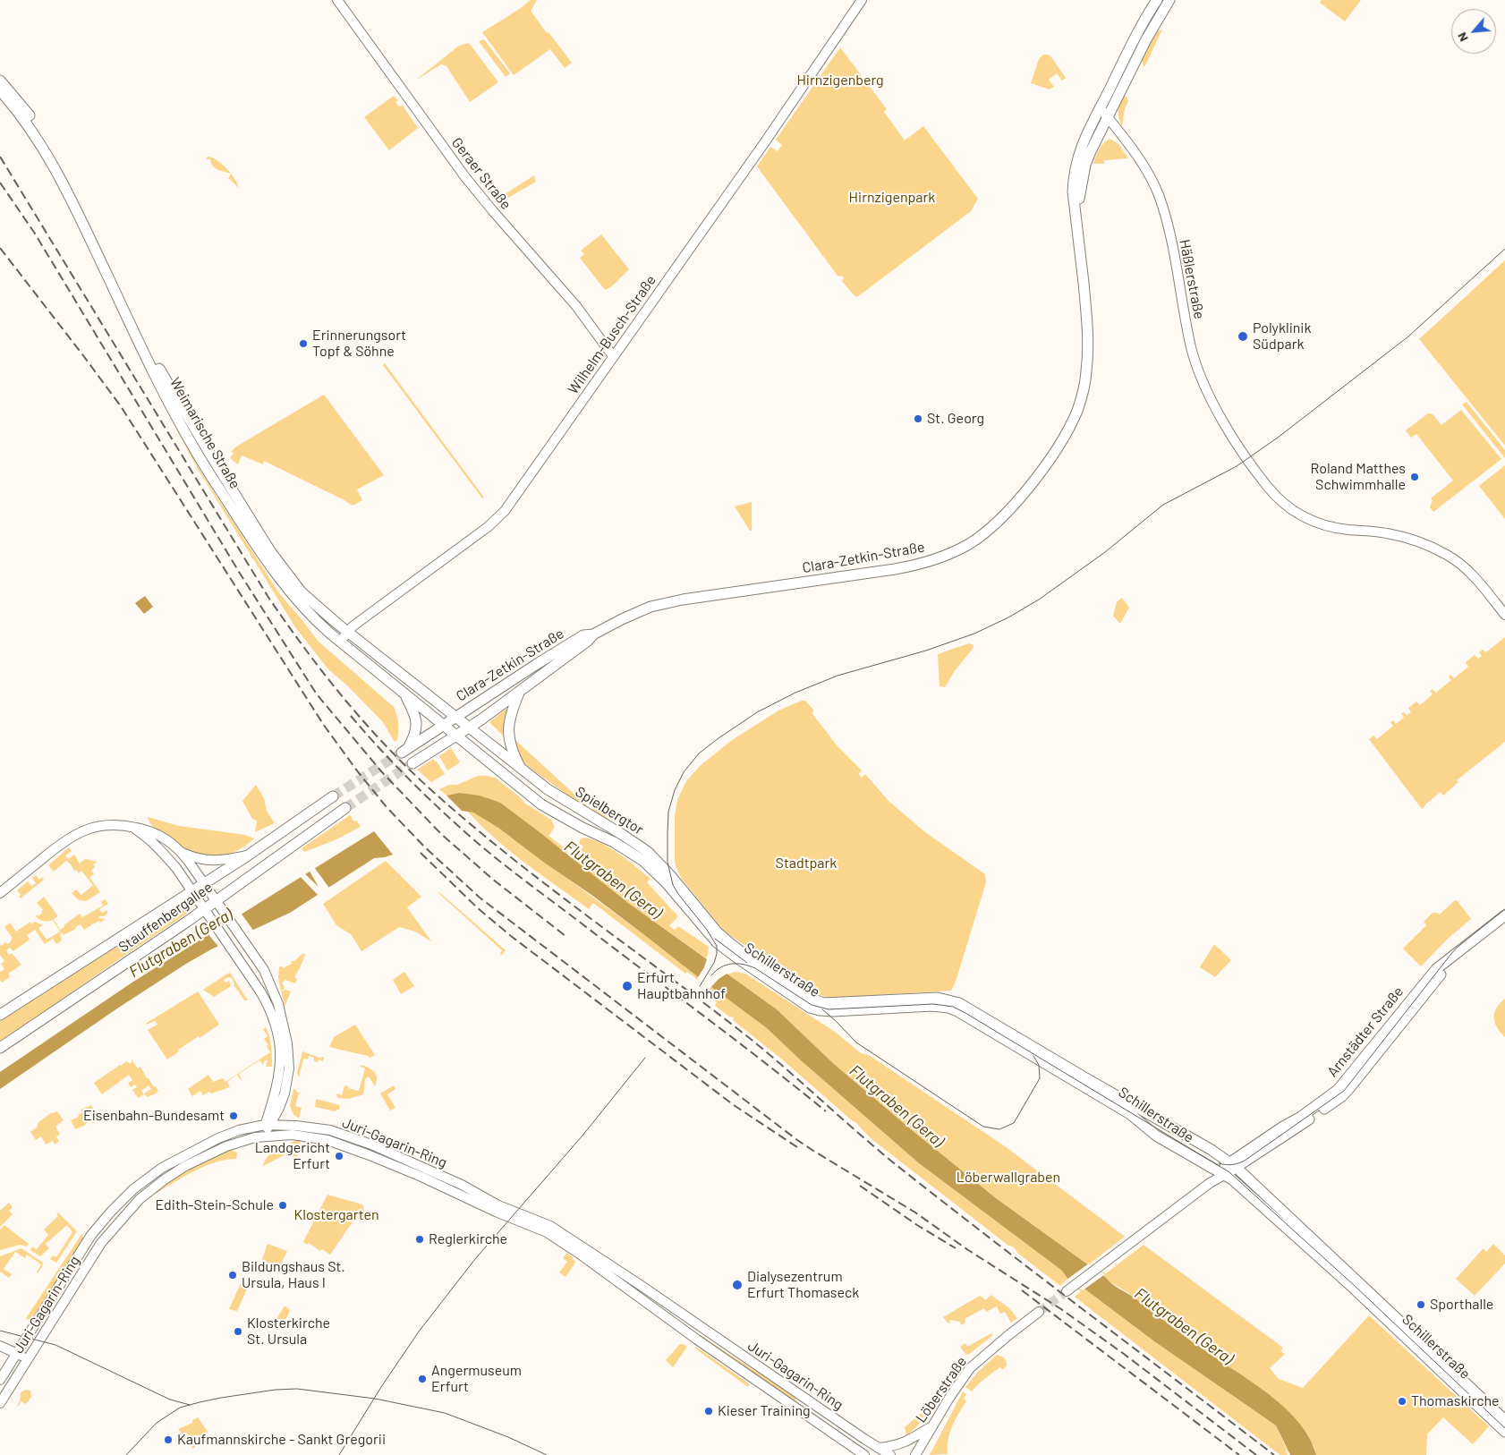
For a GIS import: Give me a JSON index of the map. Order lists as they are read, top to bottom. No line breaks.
{"streets":{"main road":["Weimarische Straße","Clara-Zetkin-Straße","Spielbergtor","Stauffenbergallee","Schillerstraße","Arnstädter Straße"],"street":["Geraer Straße","Häßlerstraße","Wilhelm-Busch-Straße","Juri-Gagarin-Ring","Löberstraße"]},"crossings":[["Geraer Straße","Wilhelm-Busch-Straße"],["Häßlerstraße","Clara-Zetkin-Straße"],["Wilhelm-Busch-Straße","Weimarische Straße"],["Weimarische Straße","Clara-Zetkin-Straße"],["Weimarische Straße","Spielbergtor"],["Clara-Zetkin-Straße","Spielbergtor"],["Spielbergtor","Schillerstraße"],["Schillerstraße","Arnstädter Straße"]],"water":["Flutgraben (Gera)"],"parks":["Hirnzigenberg","Hirnzigenpark","Stadtpark","Löberwallgraben","Klostergarten"],"places":["Polyklinik Südpark","Erinnerungsort Topf & Söhne","St. Georg","Roland Matthes Schwimmhalle","Erfurt Hauptbahnhof","Eisenbahn-Bundesamt","Landgericht Erfurt","Edith-Stein-Schule","Reglerkirche","Bildungshaus St. Ursula, Haus I","Dialysezentrum Erfurt Thomaseck","Sporthalle","Klosterkirche St. Ursula","Angermuseum Erfurt","Thomaskirche","Kieser Training","Kaufmannskirche - Sankt Gregorii"],"north":"bottom left"}
